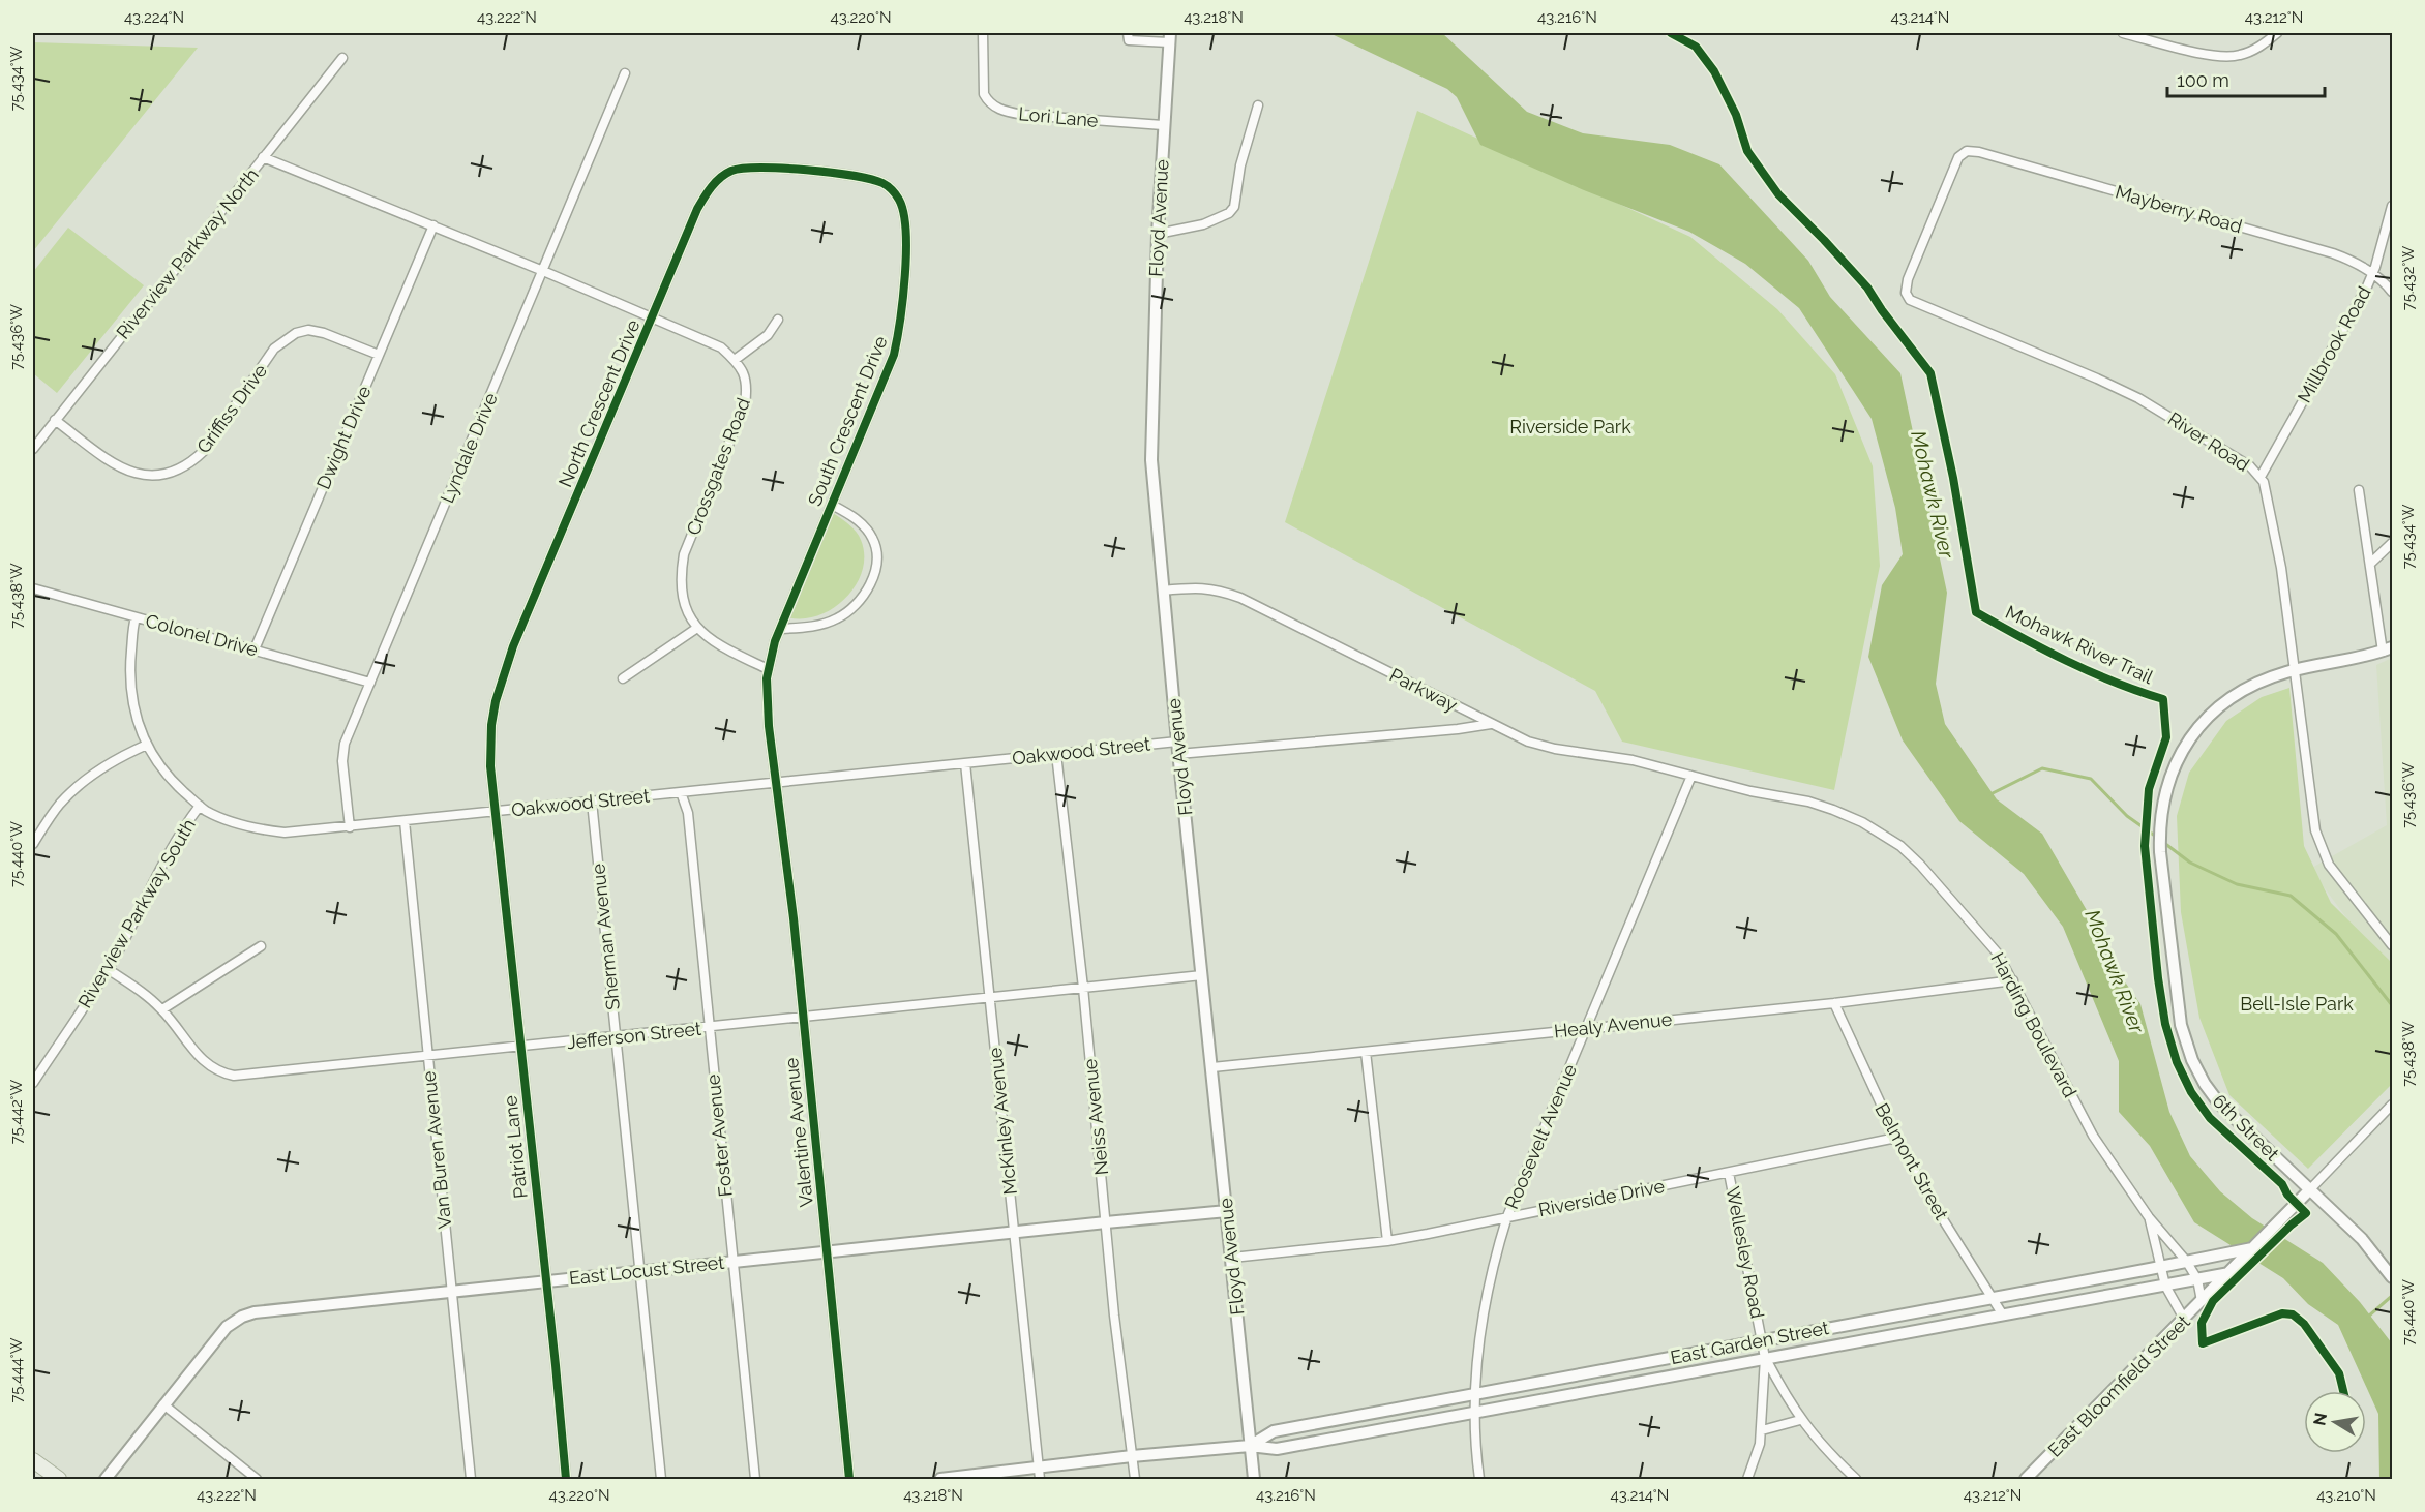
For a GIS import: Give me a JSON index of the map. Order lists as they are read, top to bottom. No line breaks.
{"streets":{"street":["Lori Lane","Mayberry Road","Floyd Avenue","Riverview Parkway North","Millbrook Road","North Crescent Drive","Griffiss Drive","South Crescent Drive","Dwight Drive","River Road","Lyndale Drive","Crossgates Road","Colonel Drive","Parkway","Oakwood Street","Riverview Parkway South","Sherman Avenue","Healy Avenue","Harding Boulevard","Jefferson Street","Neiss Avenue","McKinley Avenue","6th Street","Valentine Avenue","Foster Avenue","Roosevelt Avenue","Patriot Lane","Van Buren Avenue","Belmont Street","Riverside Drive","Wellesley Road","East Locust Street","East Garden Street","East Bloomfield Street"],"cycle path":["Mohawk River Trail"]},"crossings":[["Lori Lane","Floyd Avenue"],["Mayberry Road","Millbrook Road"],["Mayberry Road","River Road"],["Floyd Avenue","Parkway"],["Floyd Avenue","Oakwood Street"],["Floyd Avenue","Healy Avenue"],["Floyd Avenue","Jefferson Street"],["Floyd Avenue","Riverside Drive"],["Floyd Avenue","East Locust Street"],["Floyd Avenue","East Garden Street"],["Riverview Parkway North","Griffiss Drive"],["Millbrook Road","River Road"],["North Crescent Drive","South Crescent Drive"],["North Crescent Drive","Oakwood Street"],["North Crescent Drive","Patriot Lane"],["Griffiss Drive","Dwight Drive"],["South Crescent Drive","Crossgates Road"],["Dwight Drive","Colonel Drive"],["River Road","6th Street"],["Lyndale Drive","Colonel Drive"],["Lyndale Drive","Oakwood Street"],["Colonel Drive","Oakwood Street"],["Parkway","Oakwood Street"],["Parkway","Harding Boulevard"],["Parkway","Roosevelt Avenue"],["Oakwood Street","Riverview Parkway South"],["Oakwood Street","Sherman Avenue"],["Oakwood Street","Neiss Avenue"],["Oakwood Street","McKinley Avenue"],["Oakwood Street","Valentine Avenue"],["Oakwood Street","Foster Avenue"],["Oakwood Street","Patriot Lane"],["Oakwood Street","Van Buren Avenue"],["Riverview Parkway South","Jefferson Street"],["Sherman Avenue","Jefferson Street"],["Sherman Avenue","East Locust Street"],["Healy Avenue","Harding Boulevard"],["Healy Avenue","Roosevelt Avenue"],["Healy Avenue","Belmont Street"],["Harding Boulevard","Roosevelt Avenue"],["Harding Boulevard","East Garden Street"],["Harding Boulevard","East Bloomfield Street"],["Jefferson Street","Neiss Avenue"],["Jefferson Street","McKinley Avenue"],["Jefferson Street","Valentine Avenue"],["Jefferson Street","Foster Avenue"],["Jefferson Street","Patriot Lane"],["Jefferson Street","Van Buren Avenue"],["Neiss Avenue","East Locust Street"],["Neiss Avenue","East Garden Street"],["McKinley Avenue","East Locust Street"],["McKinley Avenue","East Garden Street"],["6th Street","East Bloomfield Street"],["Valentine Avenue","East Locust Street"],["Foster Avenue","East Locust Street"],["Roosevelt Avenue","Riverside Drive"],["Roosevelt Avenue","East Garden Street"],["Patriot Lane","East Locust Street"],["Van Buren Avenue","East Locust Street"],["Belmont Street","Riverside Drive"],["Belmont Street","East Garden Street"],["Riverside Drive","Wellesley Road"],["Wellesley Road","East Garden Street"],["East Garden Street","East Bloomfield Street"]],"water":["Mohawk River"],"parks":["Riverside Park","Bell-Isle Park"],"scale_bar":"100 m","north":"left","coordinates":["43.224°N","43.222°N","43.220°N","43.218°N","43.216°N","43.214°N","43.212°N","75.434°W","75.432°W","75.436°W","75.438°W","75.440°W","75.442°W","75.444°W","43.210°N"]}
